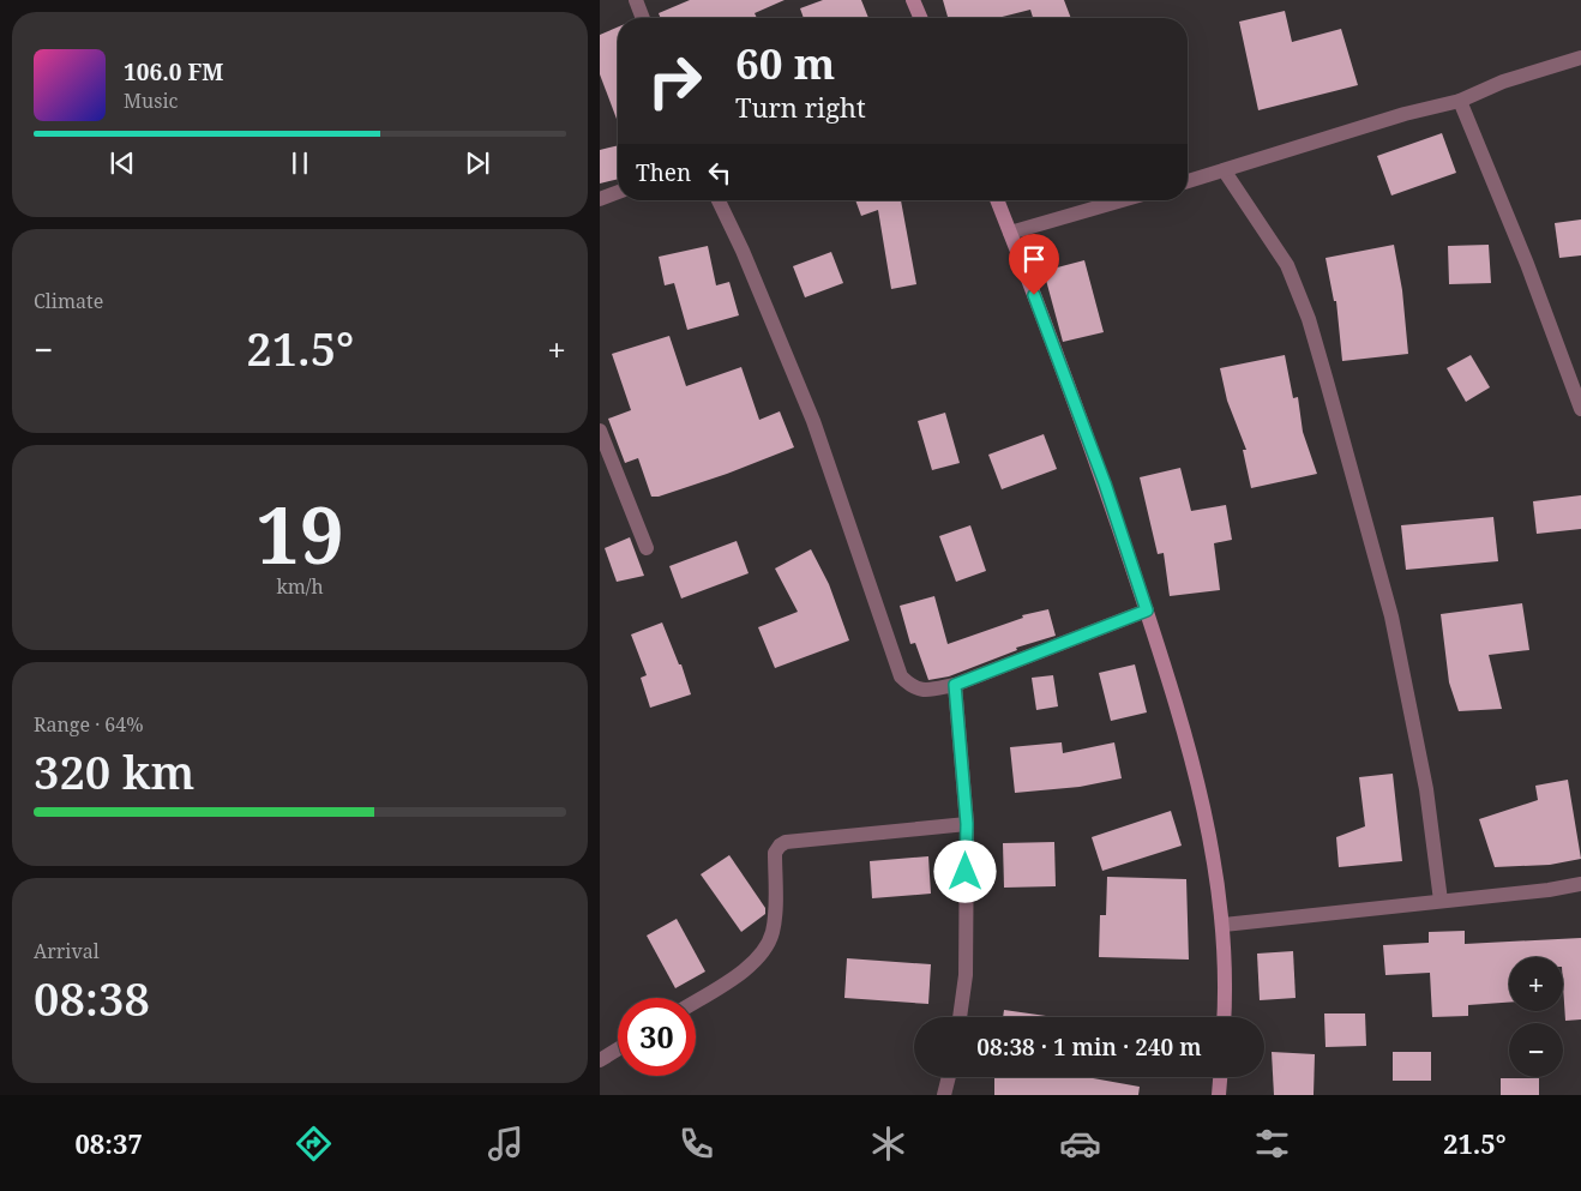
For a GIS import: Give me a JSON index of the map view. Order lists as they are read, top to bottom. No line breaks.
{"page":{"turn":["60 m","Turn right"],"song":["106.0 FM","Music"],"then":"Then","tile":["Climate",["19","km/h"],["Range · 64%","320 km"],["Arrival","08:38"]],"heat":["−","21.5°","+"],"map_buttons":["+","−"],"limit":"30","trip":"08:38 · 1 min · 240 m","tabs":["08:37","21.5°"]}}
